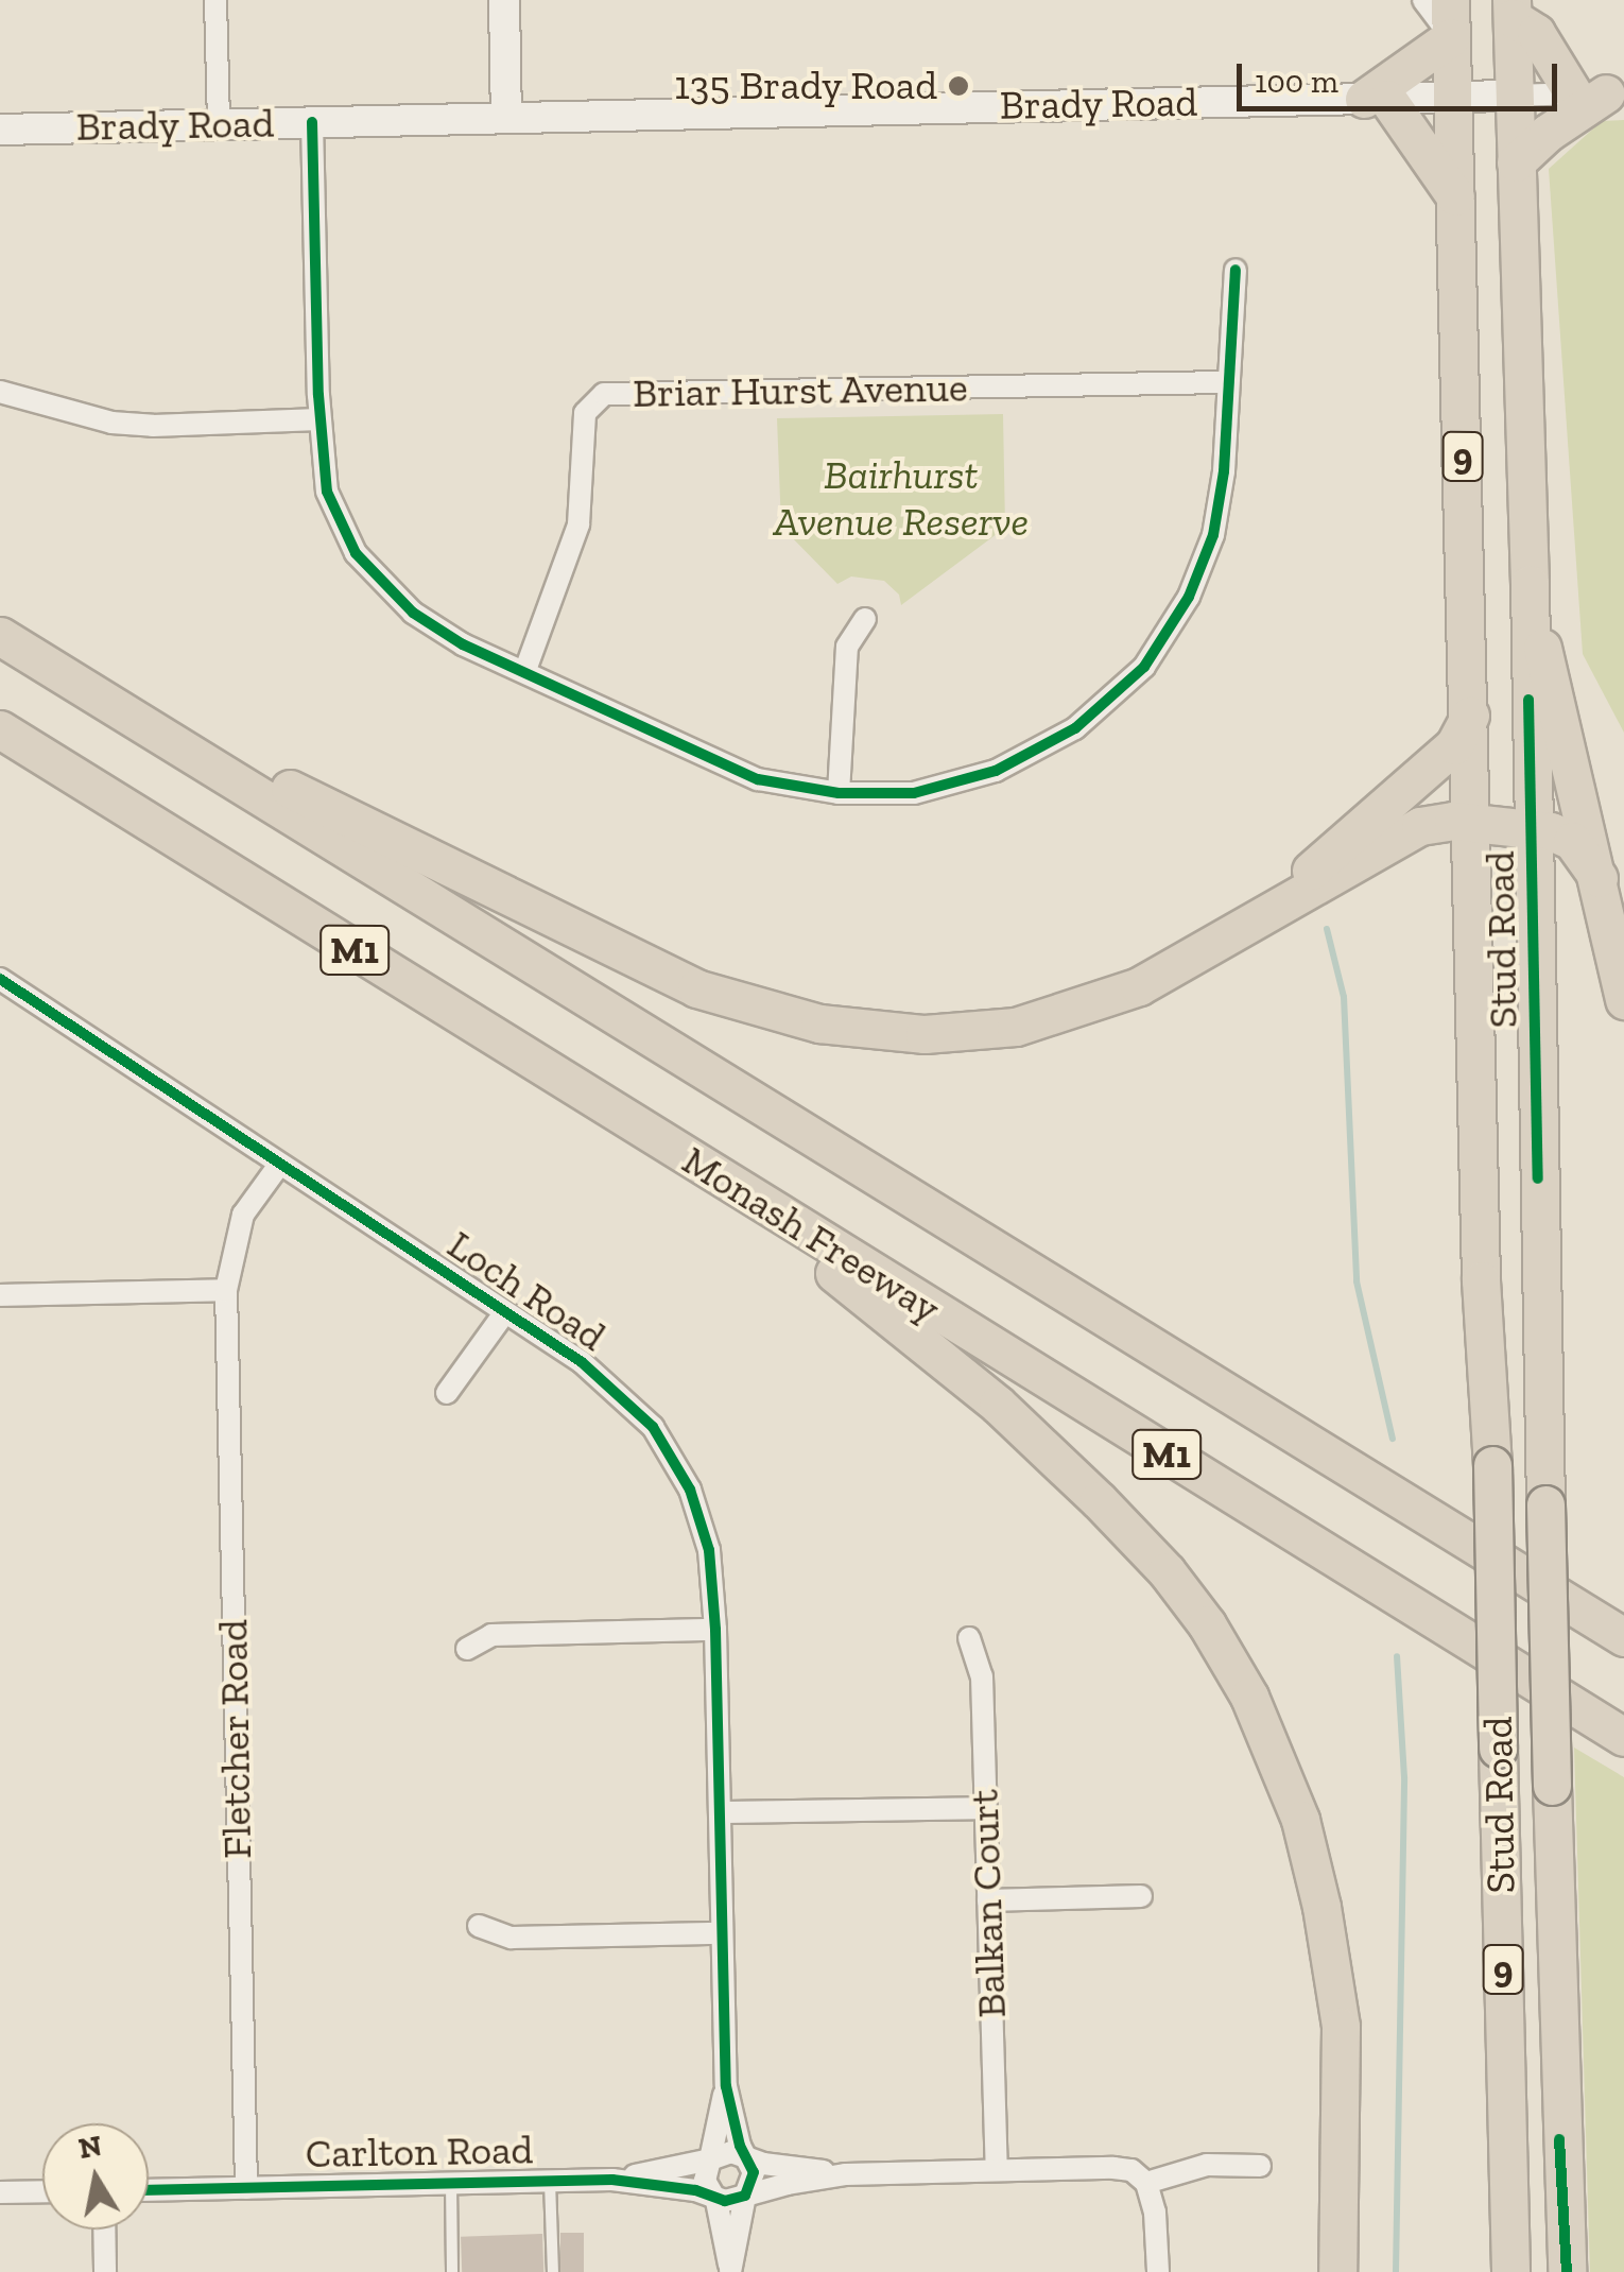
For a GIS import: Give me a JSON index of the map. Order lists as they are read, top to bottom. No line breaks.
{"streets":{"highway":["9","Stud Road","M1","Monash Freeway"],"main road":["Brady Road"],"street":["Briar Hurst Avenue","Loch Road","Fletcher Road","Balkan Court","Carlton Road"]},"crossings":[["Brady Road","Stud Road"],["Loch Road","Fletcher Road"],["Loch Road","Carlton Road"],["Fletcher Road","Carlton Road"]],"parks":["Bairhurst Avenue Reserve"],"places":["135 Brady Road"],"scale_bar":"100 m","north":"top"}
